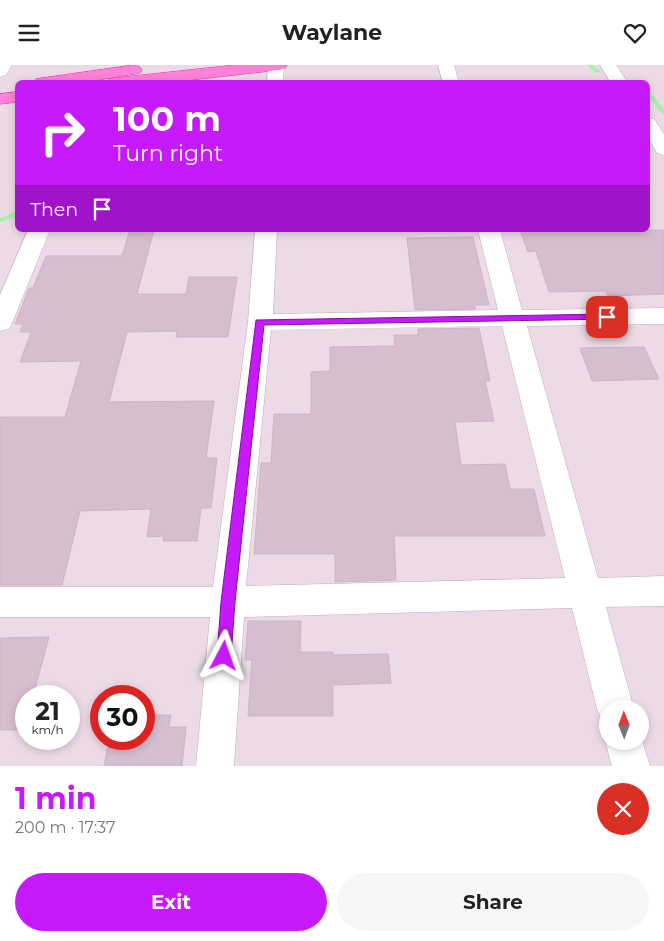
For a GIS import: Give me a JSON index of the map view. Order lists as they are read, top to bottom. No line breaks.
{"north":"top","page":{"header":"Waylane","turn":["100 m","Turn right"],"then":"Then","speed":"21 km/h","limit":"30","heading":["1 min","200 m · 17:37"],"buttons":["Exit","Share"]}}
